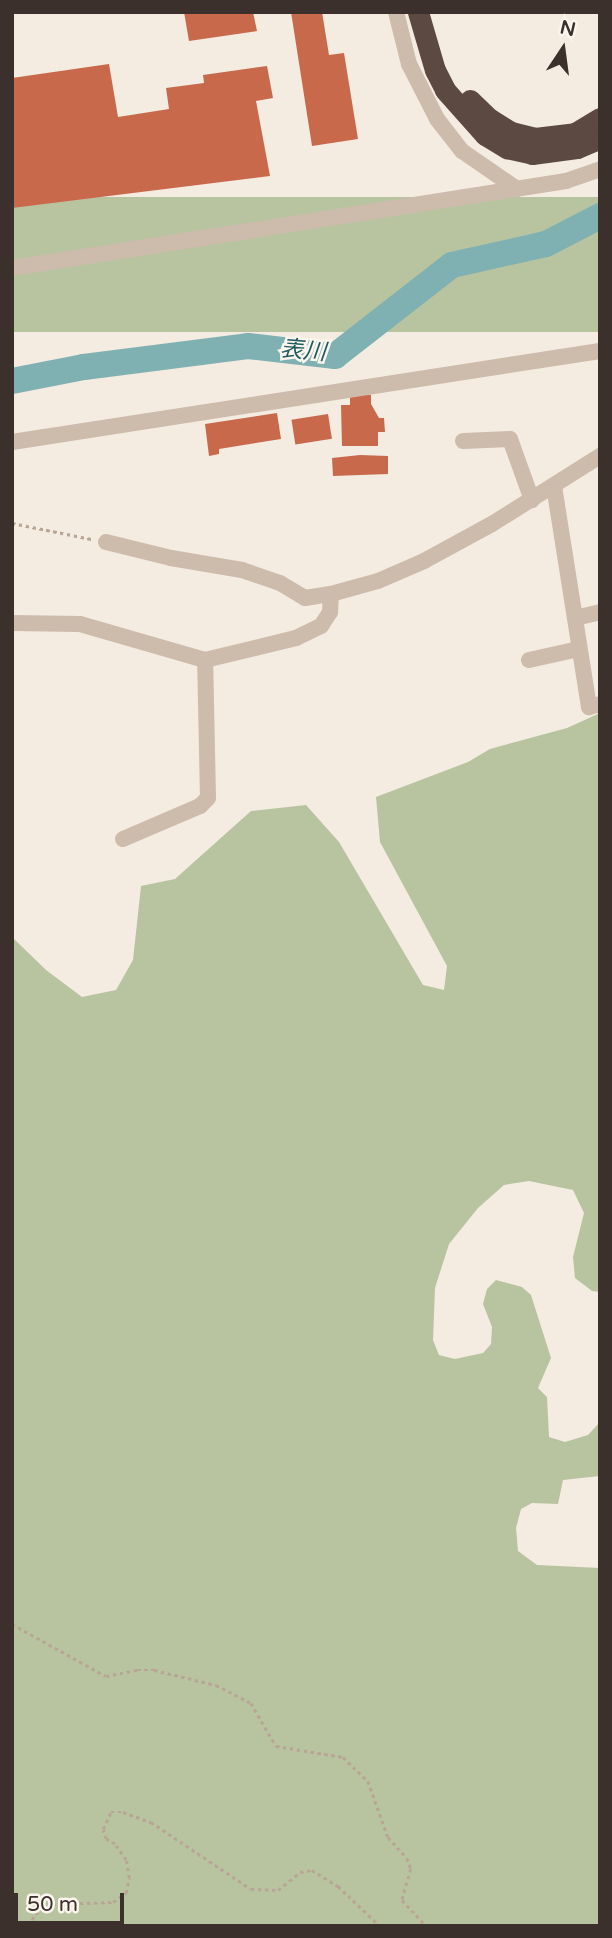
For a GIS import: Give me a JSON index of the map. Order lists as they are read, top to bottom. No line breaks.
{"water":["表川"],"scale_bar":"50 m","north":"top"}
